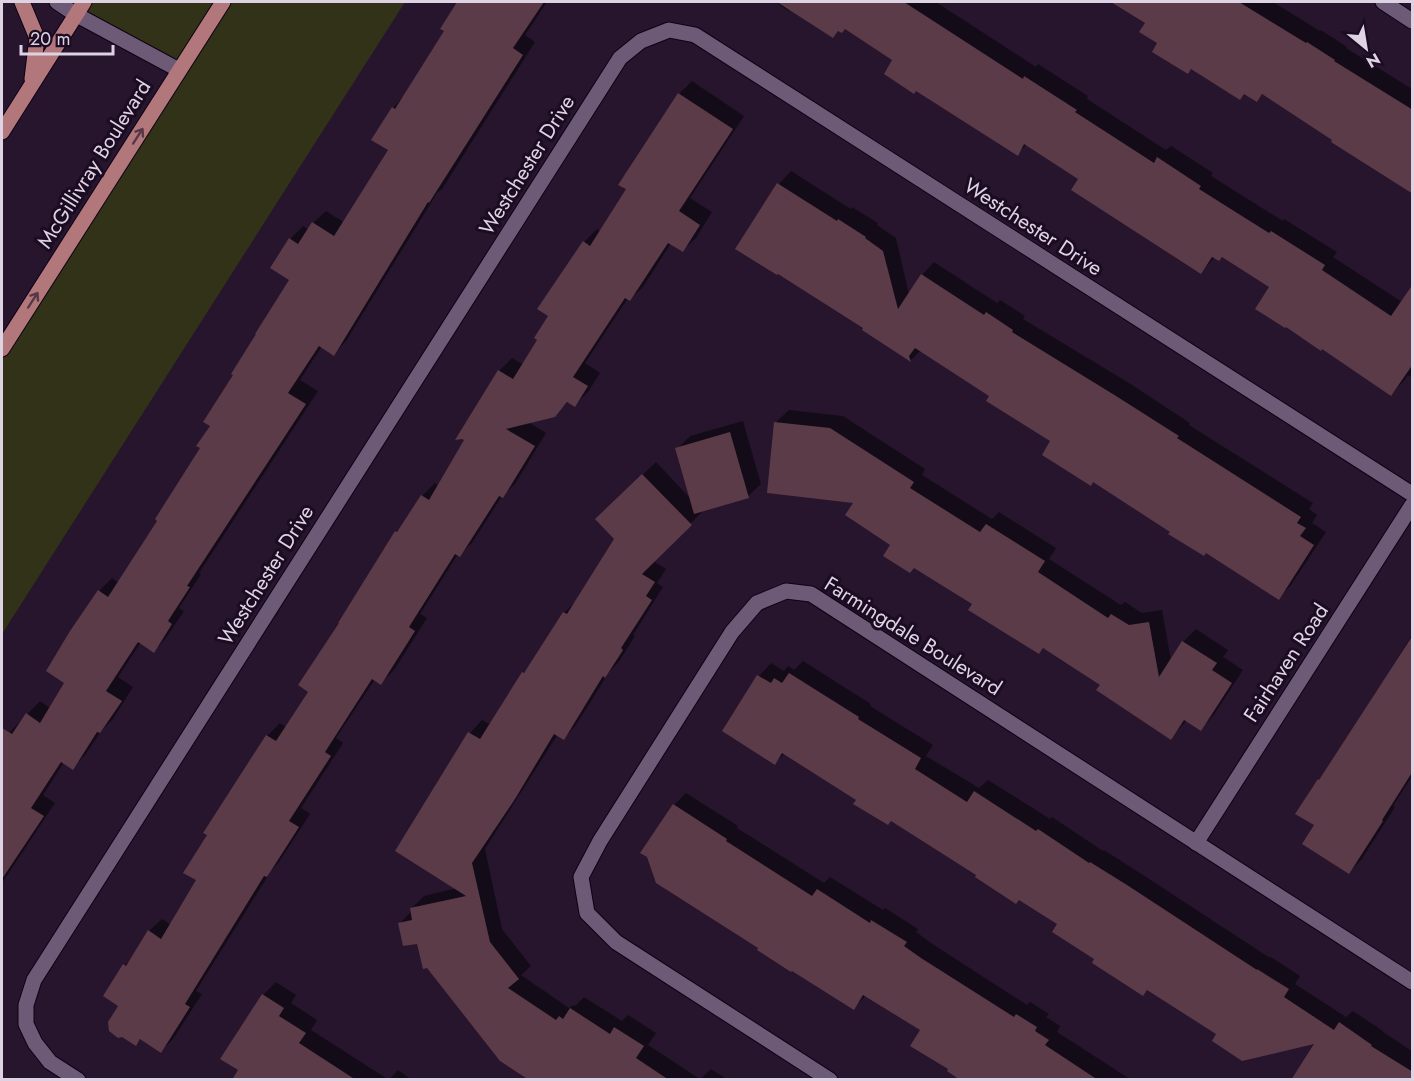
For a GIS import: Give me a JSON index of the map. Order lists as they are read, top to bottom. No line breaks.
{"streets":{"main road":["McGillivray Boulevard"],"street":["Westchester Drive","Farmingdale Boulevard","Fairhaven Road"]},"crossings":[["Farmingdale Boulevard","Fairhaven Road"]],"scale_bar":"20 m","north":"bottom right"}
